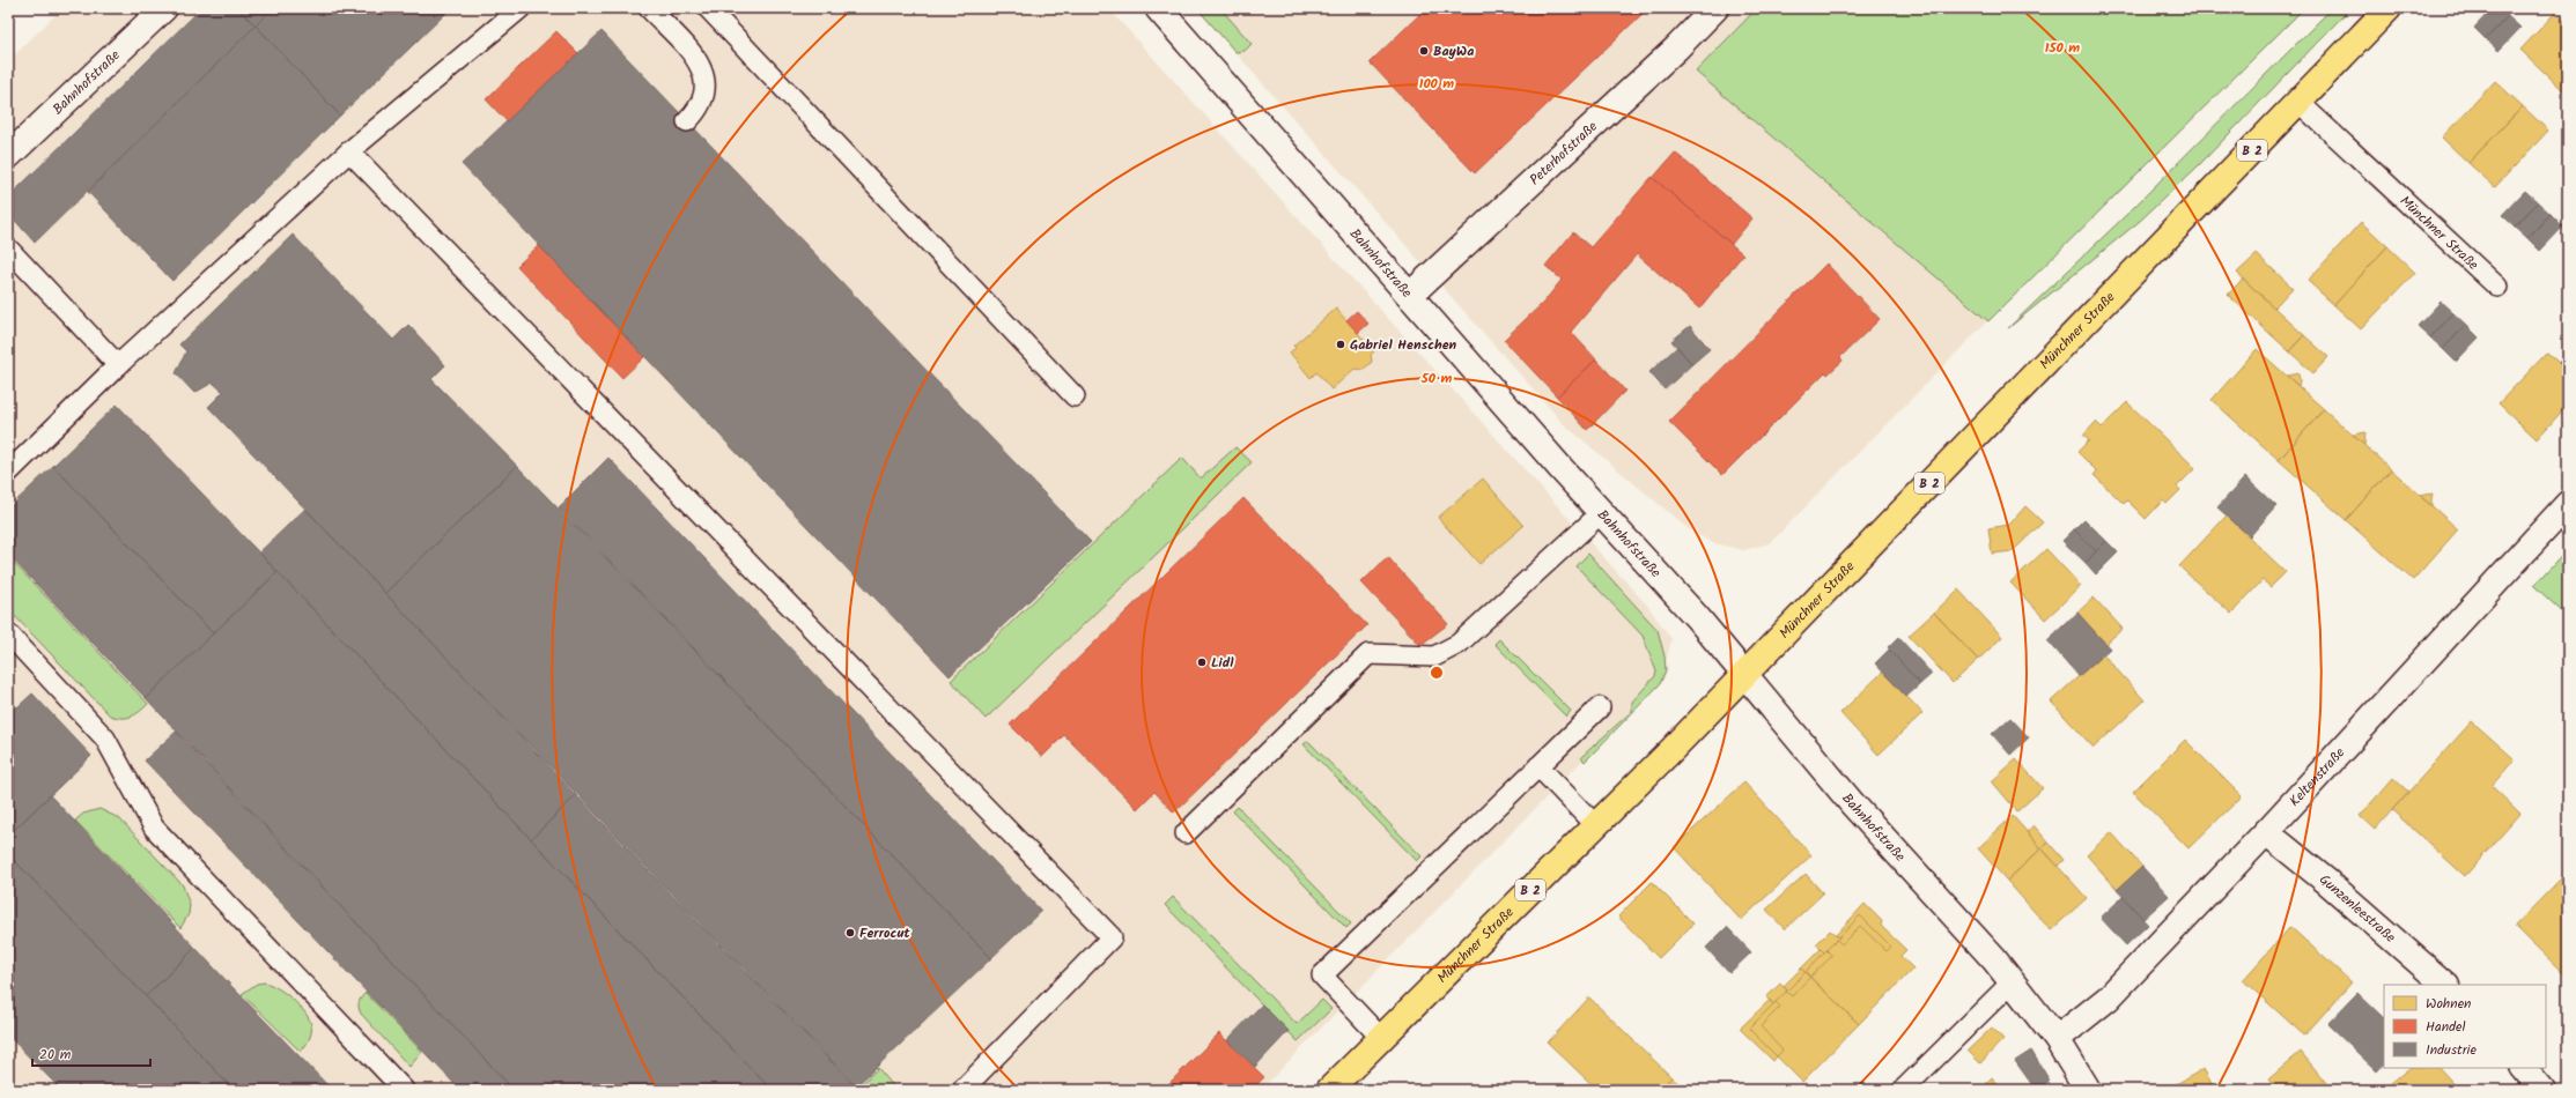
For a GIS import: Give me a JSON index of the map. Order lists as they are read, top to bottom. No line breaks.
{"streets":{"main road":["B 2","Münchner Straße"],"street":["Bahnhofstraße","Peterhofstraße","Keltenstraße","Gunzenleestraße"]},"crossings":[["Bahnhofstraße","Peterhofstraße"],["Bahnhofstraße","Münchner Straße"],["Bahnhofstraße","Keltenstraße"],["Keltenstraße","Gunzenleestraße"]],"places":["BayWa","Gabriel Henschen","Lidl","Ferrocut"],"legend":["Wohnen","Handel","Industrie"],"scale_bar":"20 m","rings":["150 m","100 m","50 m"]}
